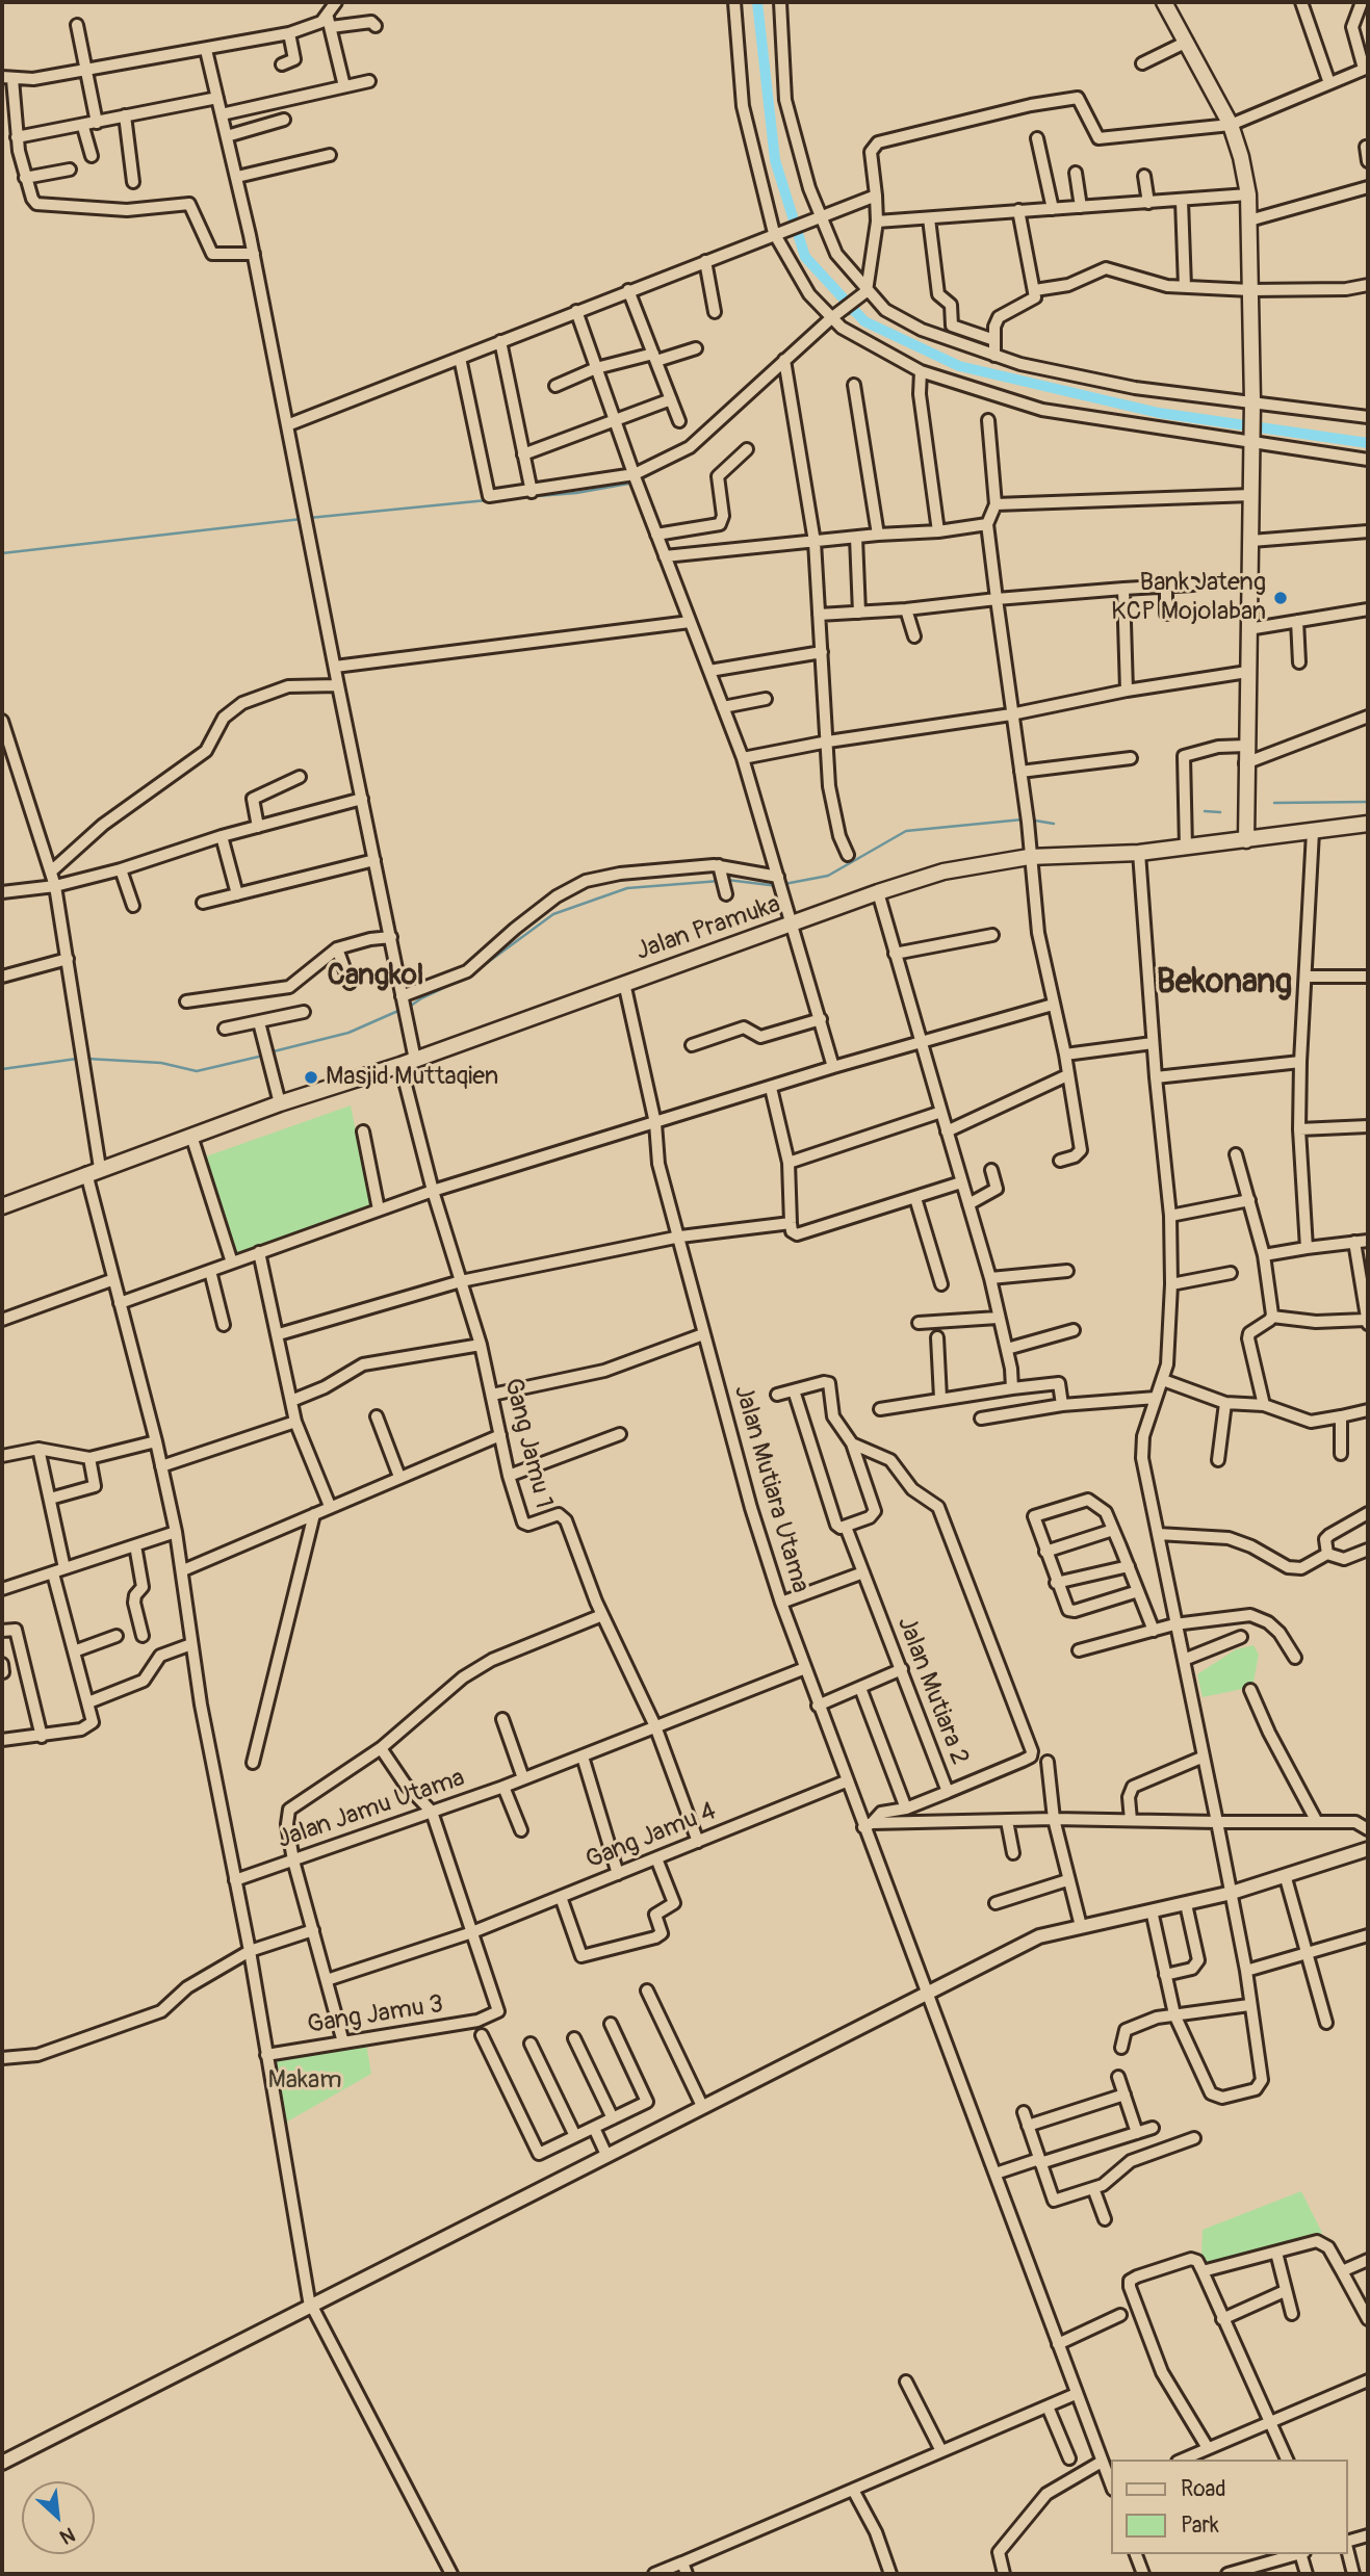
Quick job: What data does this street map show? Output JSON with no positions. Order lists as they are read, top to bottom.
{
  "streets": {
    "main road": ["Jalan Pramuka"],
    "street": [
      "Gang Jamu 1",
      "Jalan Mutiara Utama",
      "Jalan Mutiara 2",
      "Jalan Jamu Utama",
      "Gang Jamu 4",
      "Gang Jamu 3"
    ]
  },
  "crossings": [
    ["Jalan Pramuka", "Gang Jamu 1"],
    ["Jalan Pramuka", "Jalan Mutiara Utama"],
    ["Gang Jamu 1", "Jalan Jamu Utama"],
    ["Gang Jamu 1", "Gang Jamu 4"],
    ["Jalan Mutiara Utama", "Jalan Mutiara 2"],
    ["Jalan Mutiara Utama", "Jalan Jamu Utama"],
    ["Jalan Mutiara Utama", "Gang Jamu 4"],
    ["Gang Jamu 4", "Gang Jamu 3"]
  ],
  "districts": ["Cangkol", "Bekonang"],
  "parks": ["Makam"],
  "places": ["Bank Jateng KCP Mojolaban", "Masjid Muttaqien"],
  "legend": ["Road", "Park"],
  "north": "bottom right"
}
